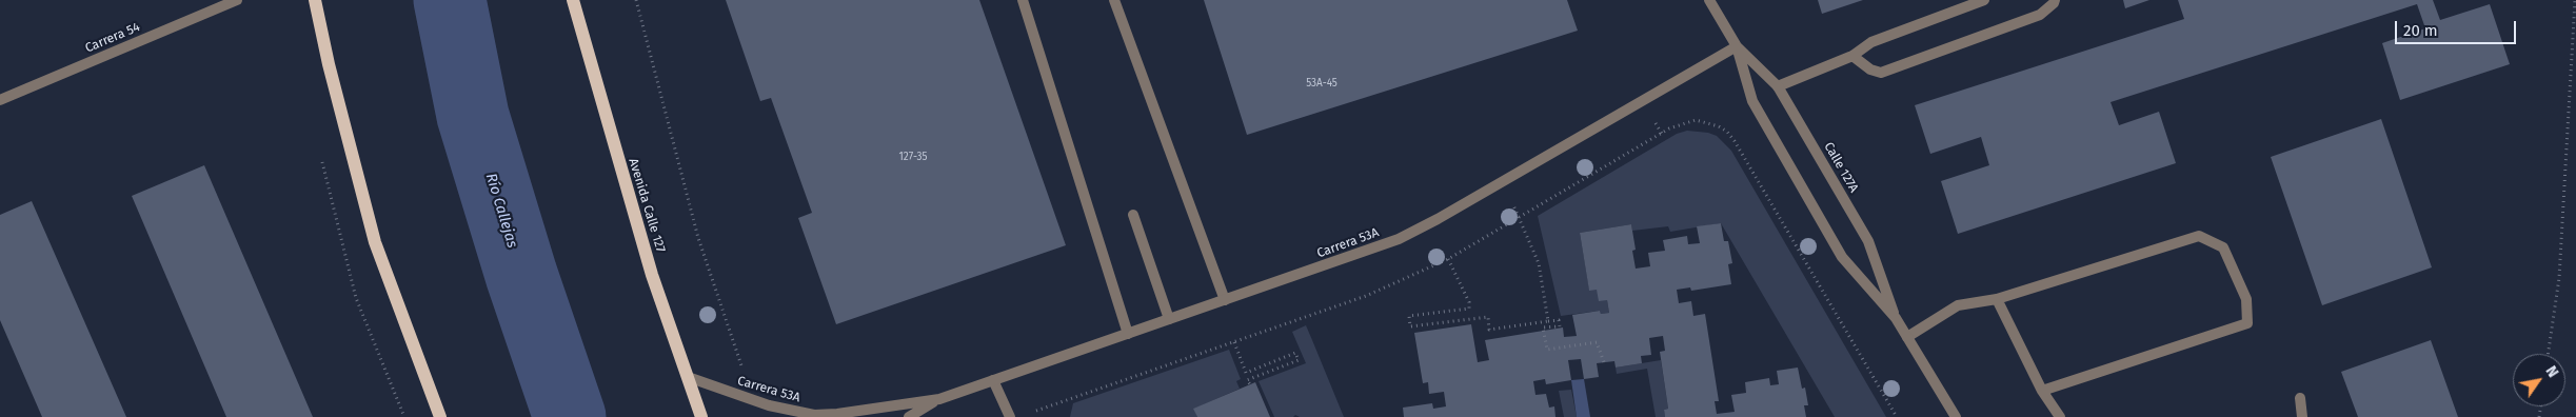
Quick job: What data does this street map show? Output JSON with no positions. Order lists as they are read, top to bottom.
{
  "streets": {
    "main road": ["Avenida Calle 127"],
    "street": ["Carrera 54", "Calle 127A", "Carrera 53A"]
  },
  "crossings": [
    ["Calle 127A", "Carrera 53A"],
    ["Avenida Calle 127", "Carrera 53A"]
  ],
  "water": ["Río Callejas"],
  "house_numbers": ["53A-45", "127-35"],
  "scale_bar": "20 m",
  "north": "top right"
}
